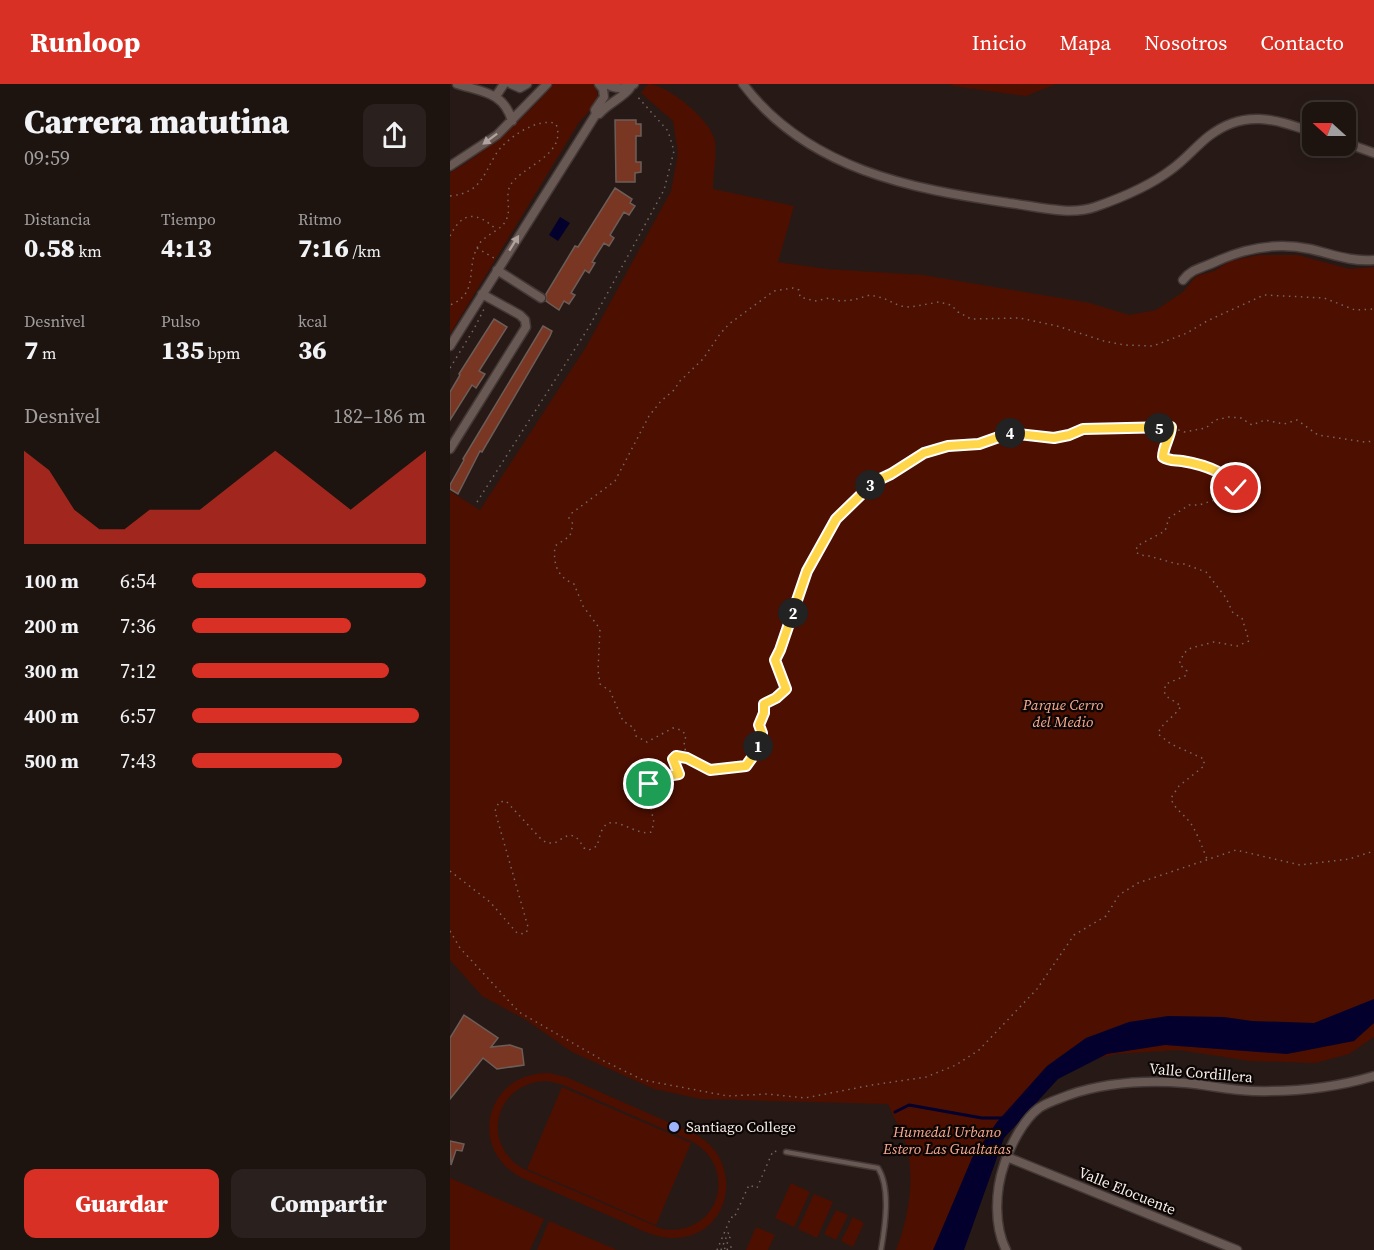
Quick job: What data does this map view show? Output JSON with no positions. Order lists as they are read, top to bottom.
{
  "streets": {
    "street": ["Valle Cordillera", "Valle Elocuente"]
  },
  "crossings": [
    ["Valle Cordillera", "Valle Elocuente"]
  ],
  "parks": ["Parque Cerro del Medio", "Humedal Urbano Estero Las Gualtatas"],
  "places": ["Santiago College"],
  "north": "left",
  "page": {
    "header": "Runloop",
    "nav": [
      "Inicio",
      "Mapa",
      "Nosotros",
      "Contacto"
    ],
    "heading": ["Carrera matutina", "09:59"],
    "stats": [
      ["Distancia", "0.58 km"],
      ["Tiempo", "4:13"],
      ["Ritmo", "7:16 /km"],
      ["Desnivel", "7 m"],
      ["Pulso", "135 bpm"],
      ["kcal", "36"]
    ],
    "chart": ["Desnivel", "182–186 m"],
    "pins": [
      "5",
      "4",
      "3",
      "2",
      "1"
    ],
    "list": [
      {
        "name": "100 m",
        "note": "6:54"
      },
      {
        "name": "200 m",
        "note": "7:36"
      },
      {
        "name": "300 m",
        "note": "7:12"
      },
      {
        "name": "400 m",
        "note": "6:57"
      },
      {
        "name": "500 m",
        "note": "7:43"
      }
    ],
    "buttons": ["Guardar", "Compartir"]
  }
}
